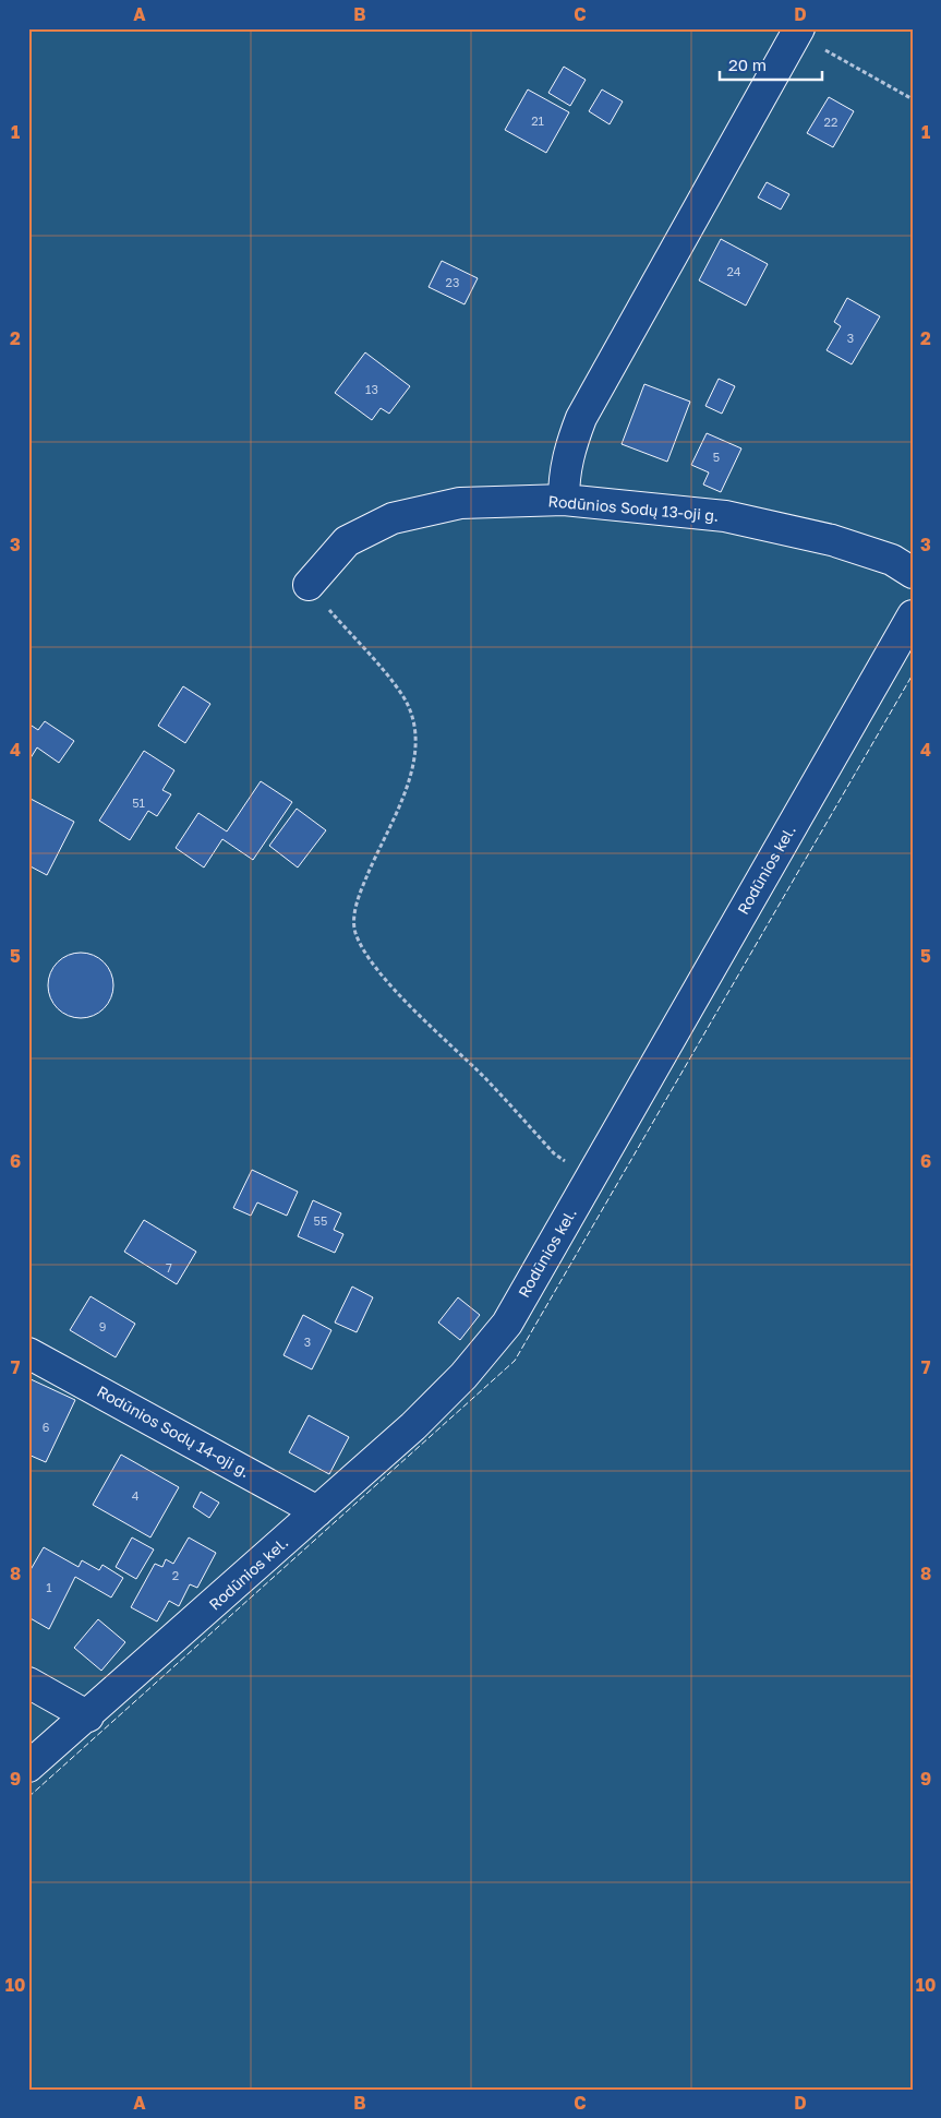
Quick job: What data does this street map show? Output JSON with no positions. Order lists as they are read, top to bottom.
{
  "streets": {
    "street": ["Rodūnios Sodų 13-oji g.", "Rodūnios kel.", "Rodūnios Sodų 14-oji g."]
  },
  "crossings": [
    ["Rodūnios kel.", "Rodūnios Sodų 14-oji g."]
  ],
  "house_numbers": [
    "21",
    "22",
    "24",
    "23",
    "3",
    "13",
    "5",
    "51",
    "55",
    "7",
    "9",
    "3",
    "6",
    "4",
    "2",
    "1"
  ],
  "scale_bar": "20 m",
  "grid": {
    "columns": [
      "A",
      "B",
      "C",
      "D"
    ],
    "rows": [
      "1",
      "2",
      "3",
      "4",
      "5",
      "6",
      "7",
      "8",
      "9",
      "10"
    ]
  }
}
